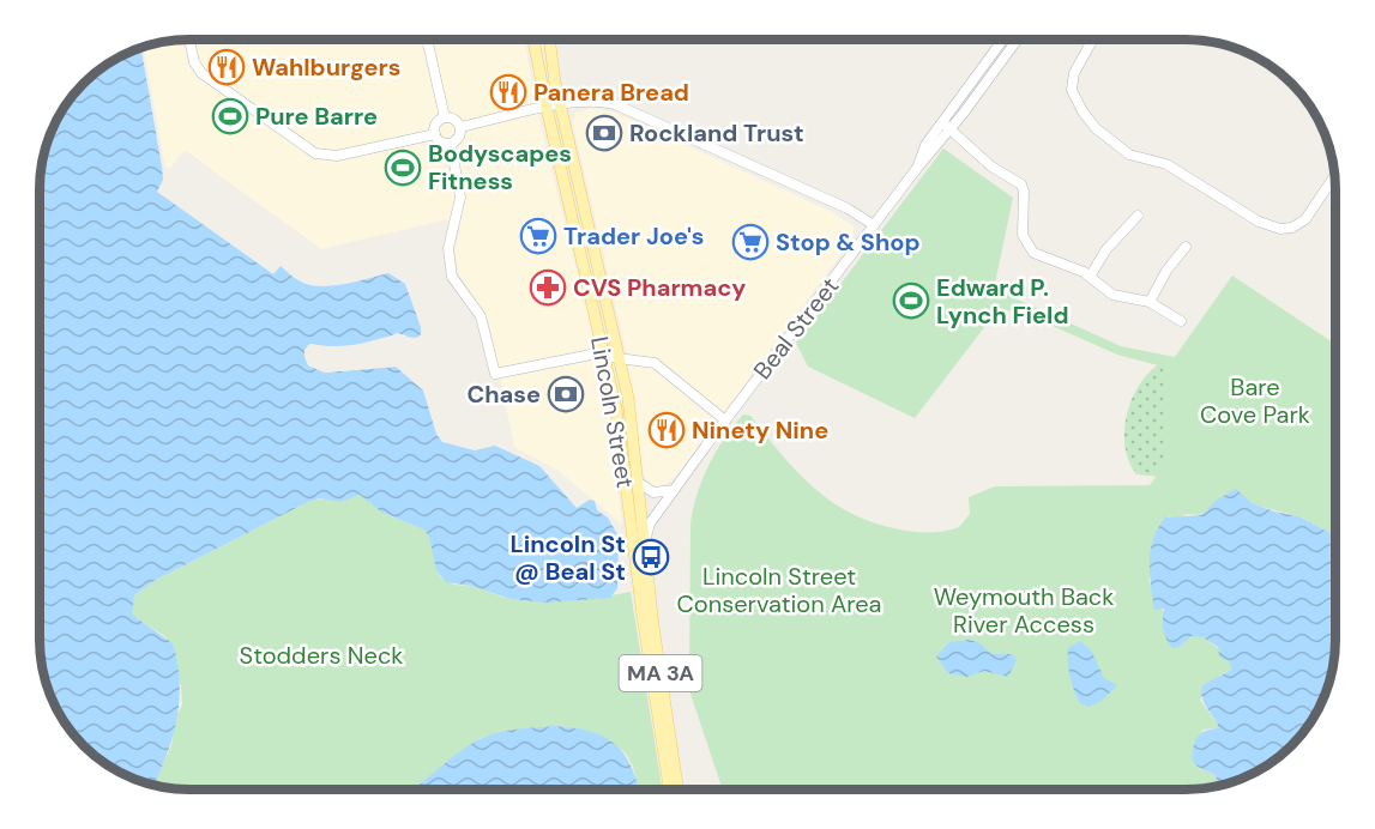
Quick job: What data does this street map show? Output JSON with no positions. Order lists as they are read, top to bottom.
{
  "streets": {
    "main road": ["Lincoln Street", "MA 3A"],
    "street": ["Beal Street"]
  },
  "crossings": [
    ["Beal Street", "Lincoln Street"]
  ],
  "parks": [
    "Bare Cove Park",
    "Lincoln Street Conservation Area",
    "Weymouth Back River Access",
    "Stodders Neck"
  ],
  "places": {
    "restaurant": ["Wahlburgers", "Panera Bread", "Ninety Nine"],
    "sports": ["Pure Barre", "Bodyscapes Fitness", "Edward P. Lynch Field"],
    "bank": ["Rockland Trust", "Chase"],
    "supermarket": ["Trader Joe's", "Stop & Shop"],
    "pharmacy": ["CVS Pharmacy"],
    "bus stop": ["Lincoln St @ Beal St"]
  }
}
